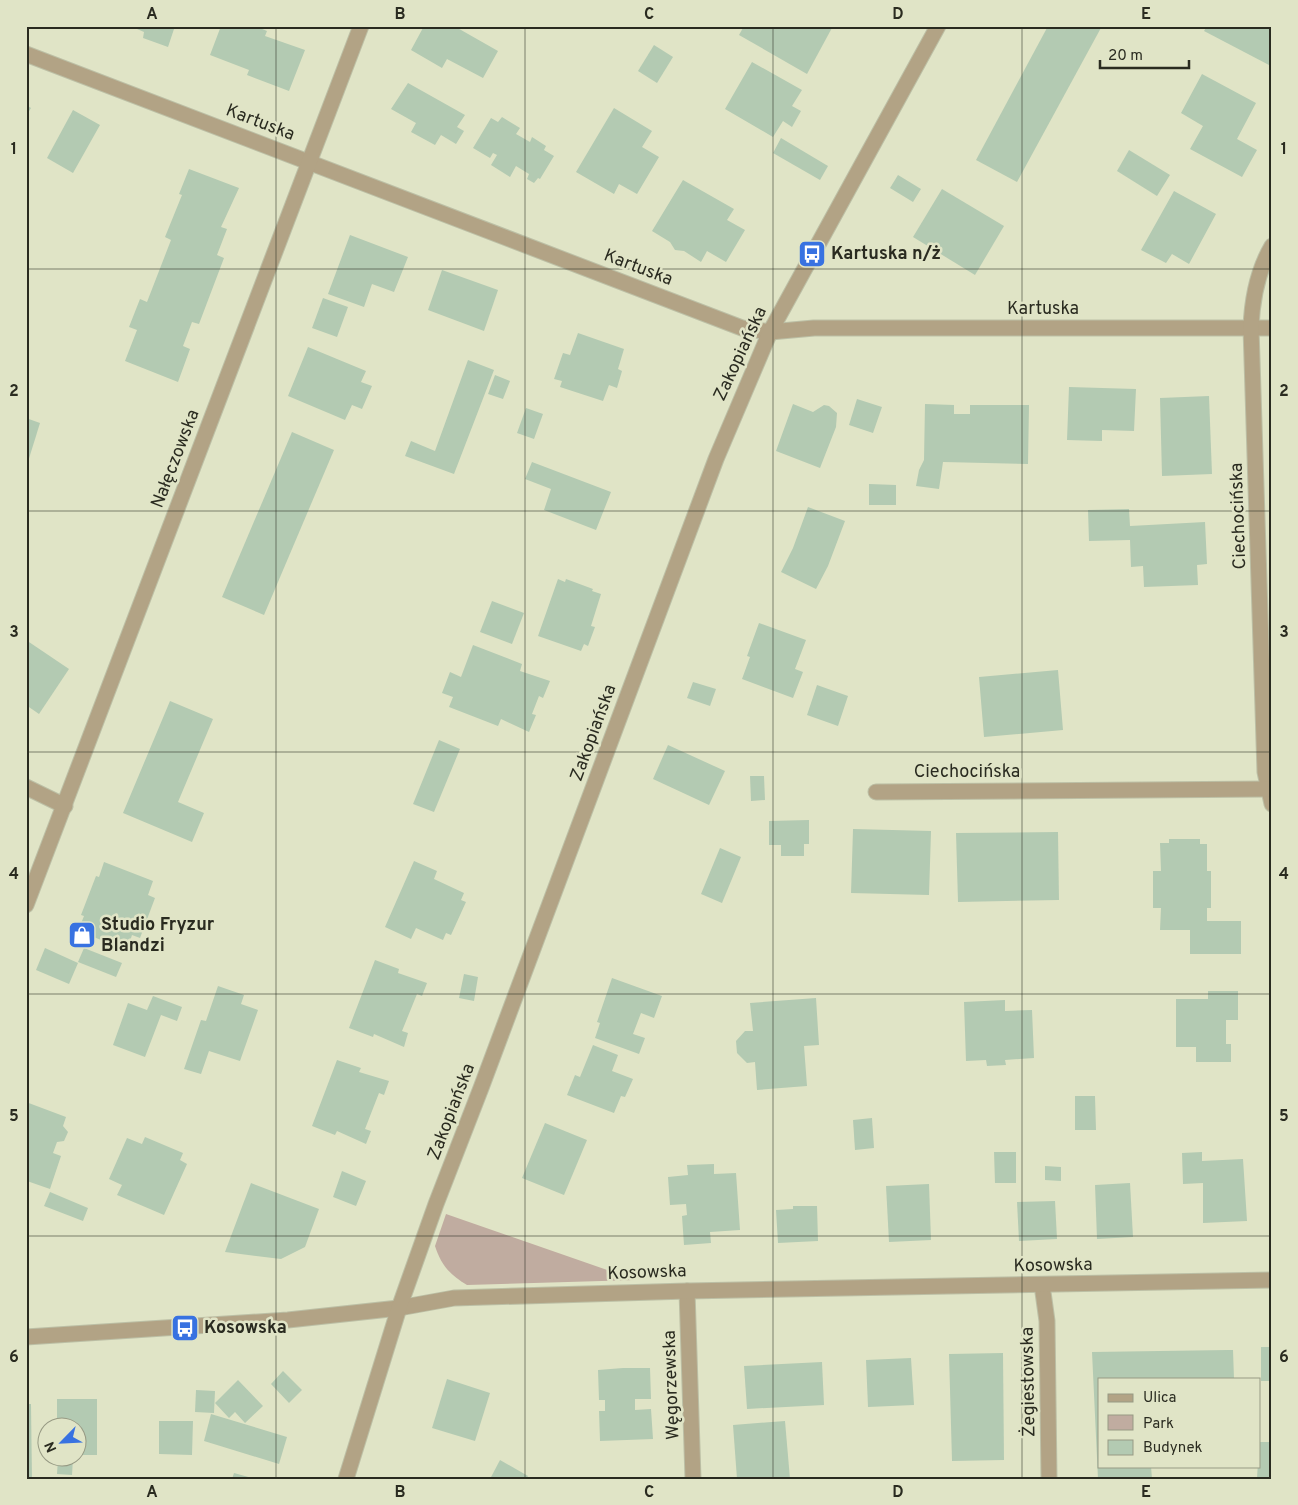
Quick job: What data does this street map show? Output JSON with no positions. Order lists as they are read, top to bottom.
{
  "streets": {
    "street": [
      "Kartuska",
      "Zakopiańska",
      "Nałęczowska",
      "Ciechocińska",
      "Kosowska",
      "Żegiestowska",
      "Węgorzewska"
    ]
  },
  "crossings": [
    ["Kartuska", "Zakopiańska"],
    ["Kartuska", "Nałęczowska"],
    ["Kartuska", "Ciechocińska"],
    ["Zakopiańska", "Kosowska"],
    ["Kosowska", "Żegiestowska"],
    ["Kosowska", "Węgorzewska"]
  ],
  "places": {
    "bus stop": ["Kartuska n/ż", "Kosowska"],
    "shop": ["Studio Fryzur Blandzi"]
  },
  "legend": ["Ulica", "Park", "Budynek"],
  "scale_bar": "20 m",
  "north": "bottom left",
  "grid": {
    "columns": [
      "A",
      "B",
      "C",
      "D",
      "E"
    ],
    "rows": [
      "1",
      "2",
      "3",
      "4",
      "5",
      "6"
    ]
  }
}
